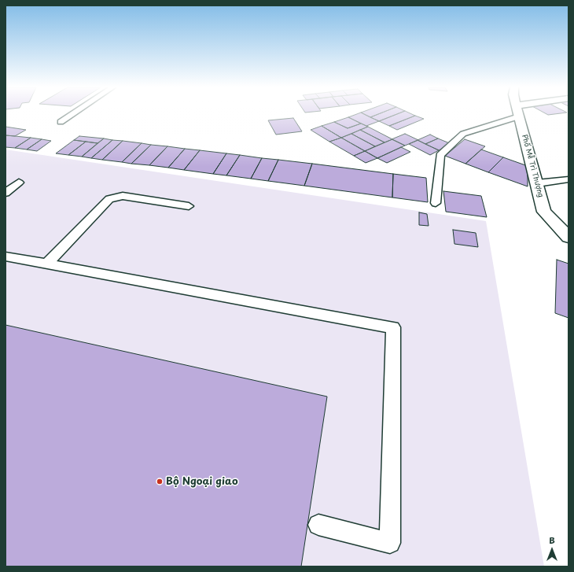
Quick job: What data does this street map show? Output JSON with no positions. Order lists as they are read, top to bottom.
{
  "streets": {
    "street": ["Phố Mễ Trì Thượng"]
  },
  "places": ["Bộ Ngoại giao"],
  "north": "top"
}
